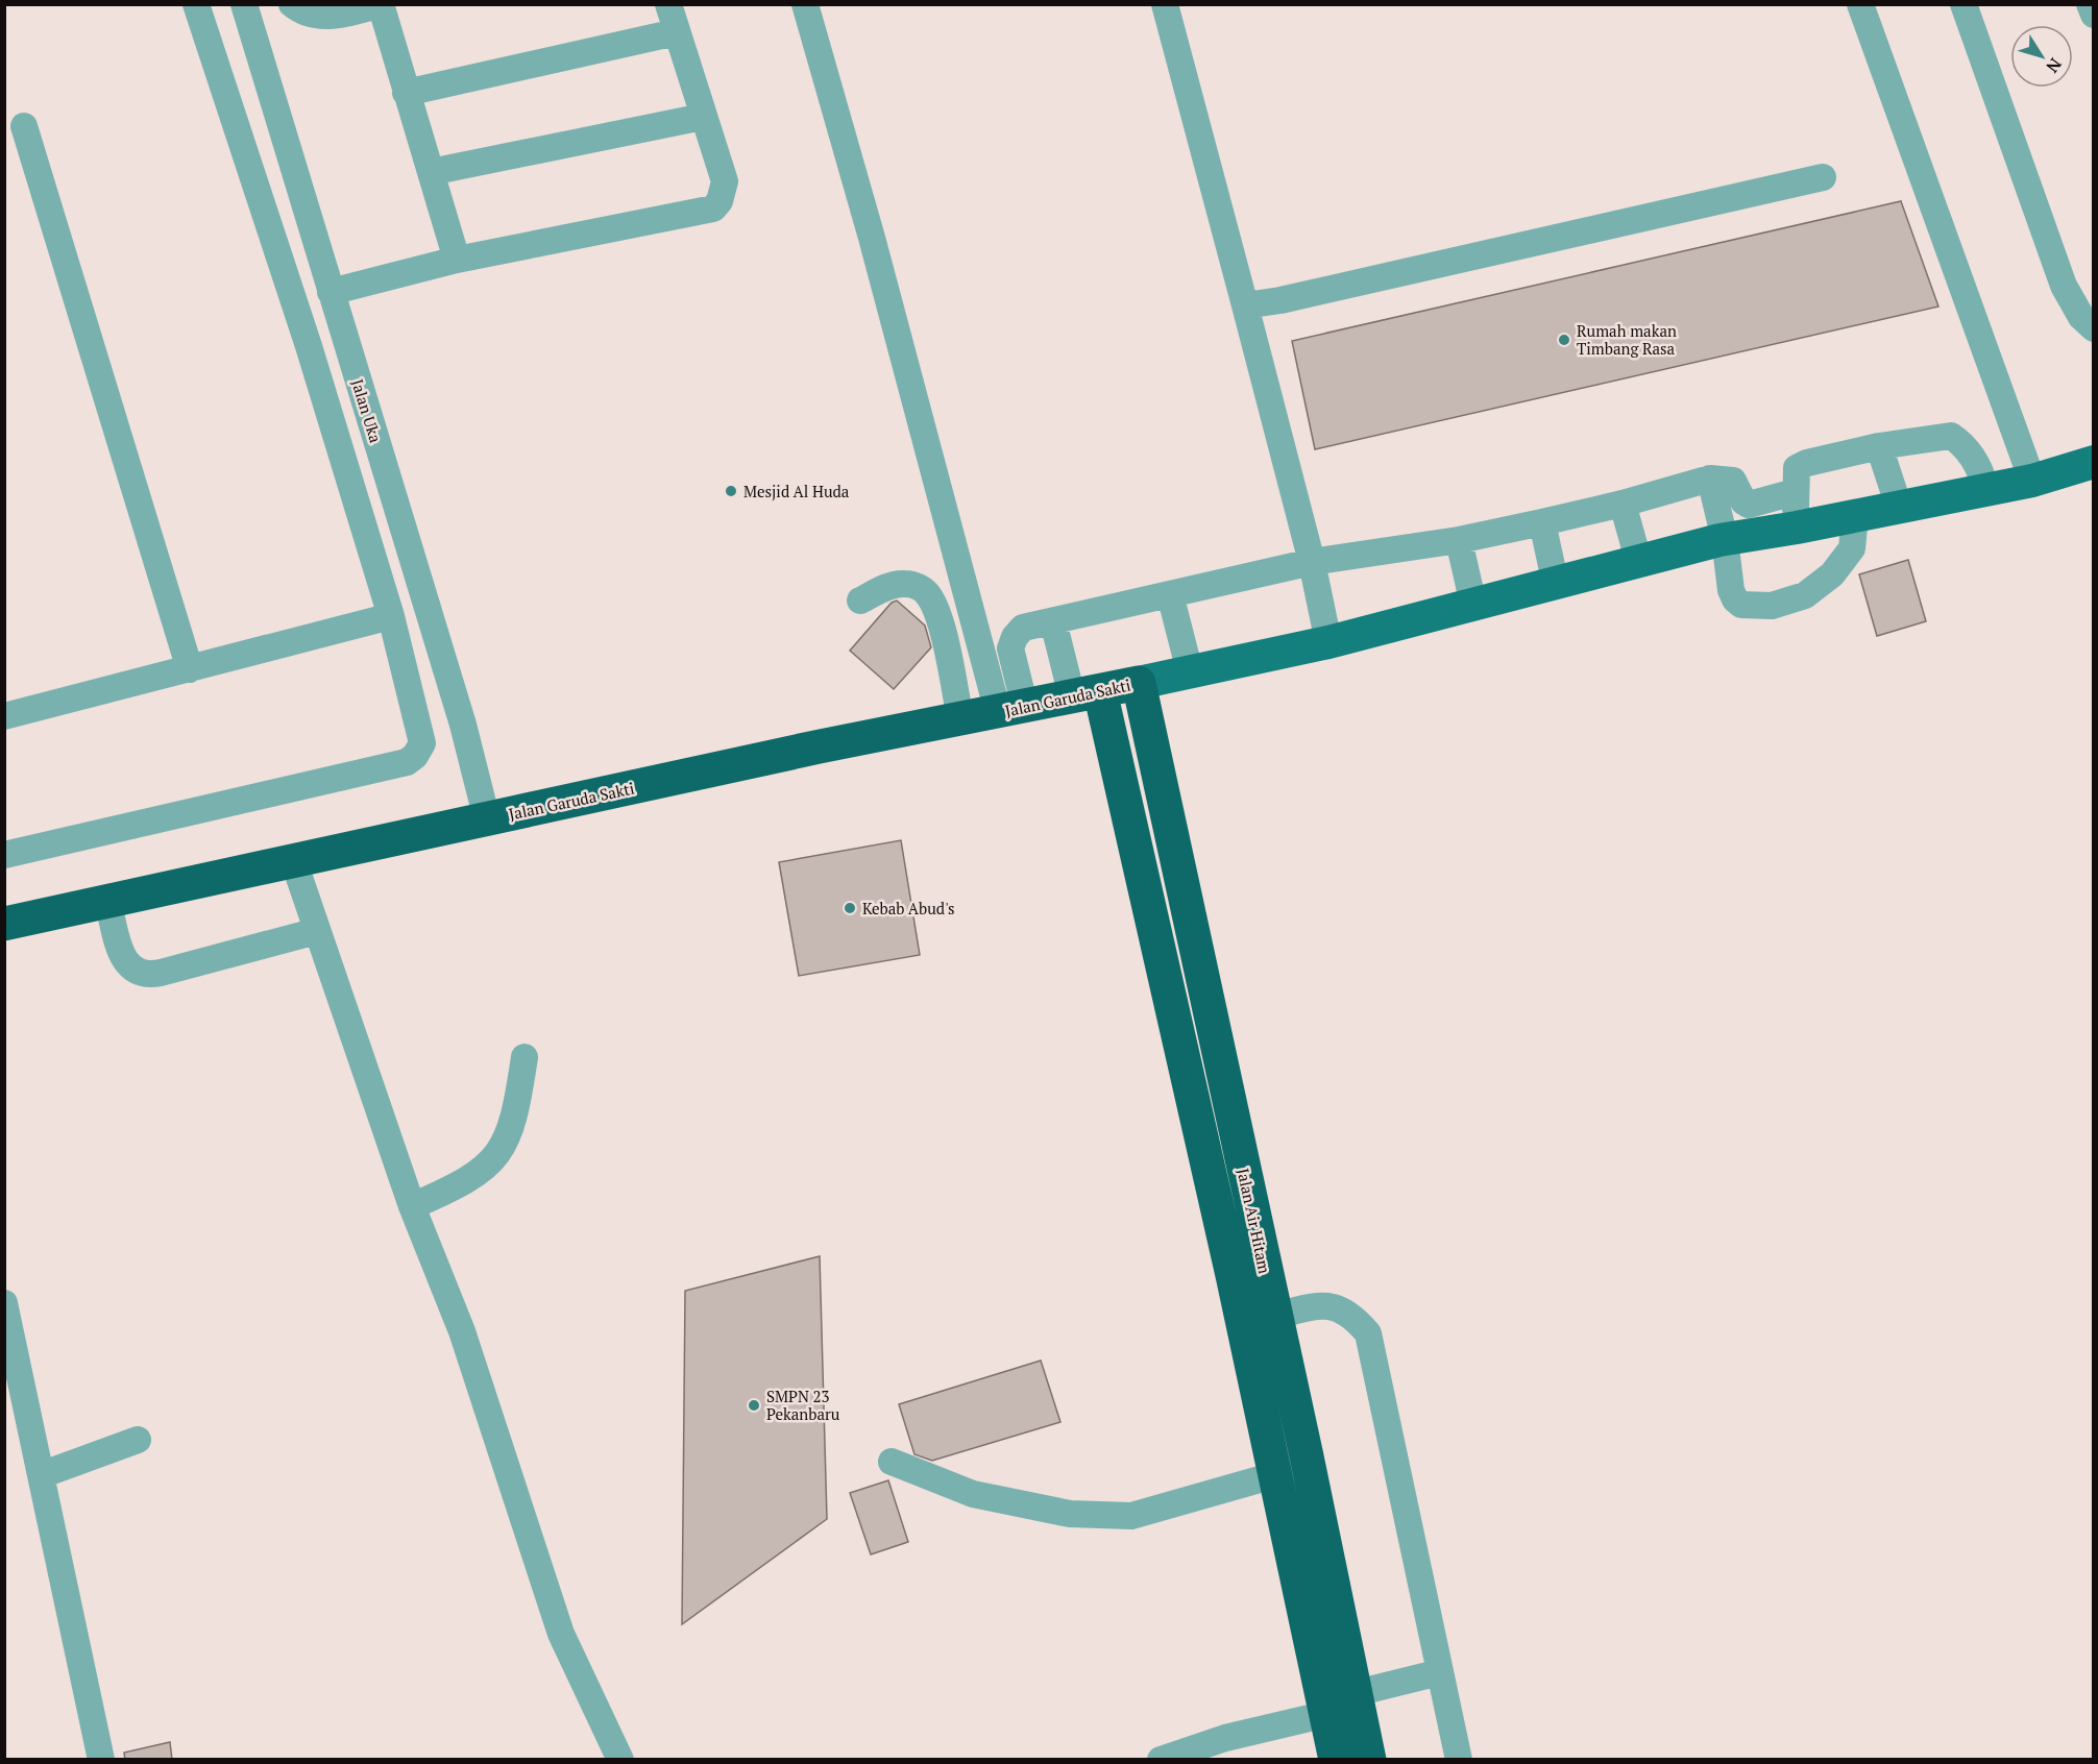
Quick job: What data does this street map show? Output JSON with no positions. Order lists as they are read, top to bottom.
{
  "streets": {
    "highway": ["Jalan Garuda Sakti", "Jalan Air Hitam"],
    "street": ["Jalan Uka"]
  },
  "crossings": [
    ["Jalan Uka", "Jalan Garuda Sakti"],
    ["Jalan Garuda Sakti", "Jalan Air Hitam"]
  ],
  "places": [
    "Rumah makan Timbang Rasa",
    "Mesjid Al Huda",
    "Kebab Abud's",
    "SMPN 23 Pekanbaru"
  ],
  "north": "bottom right"
}
